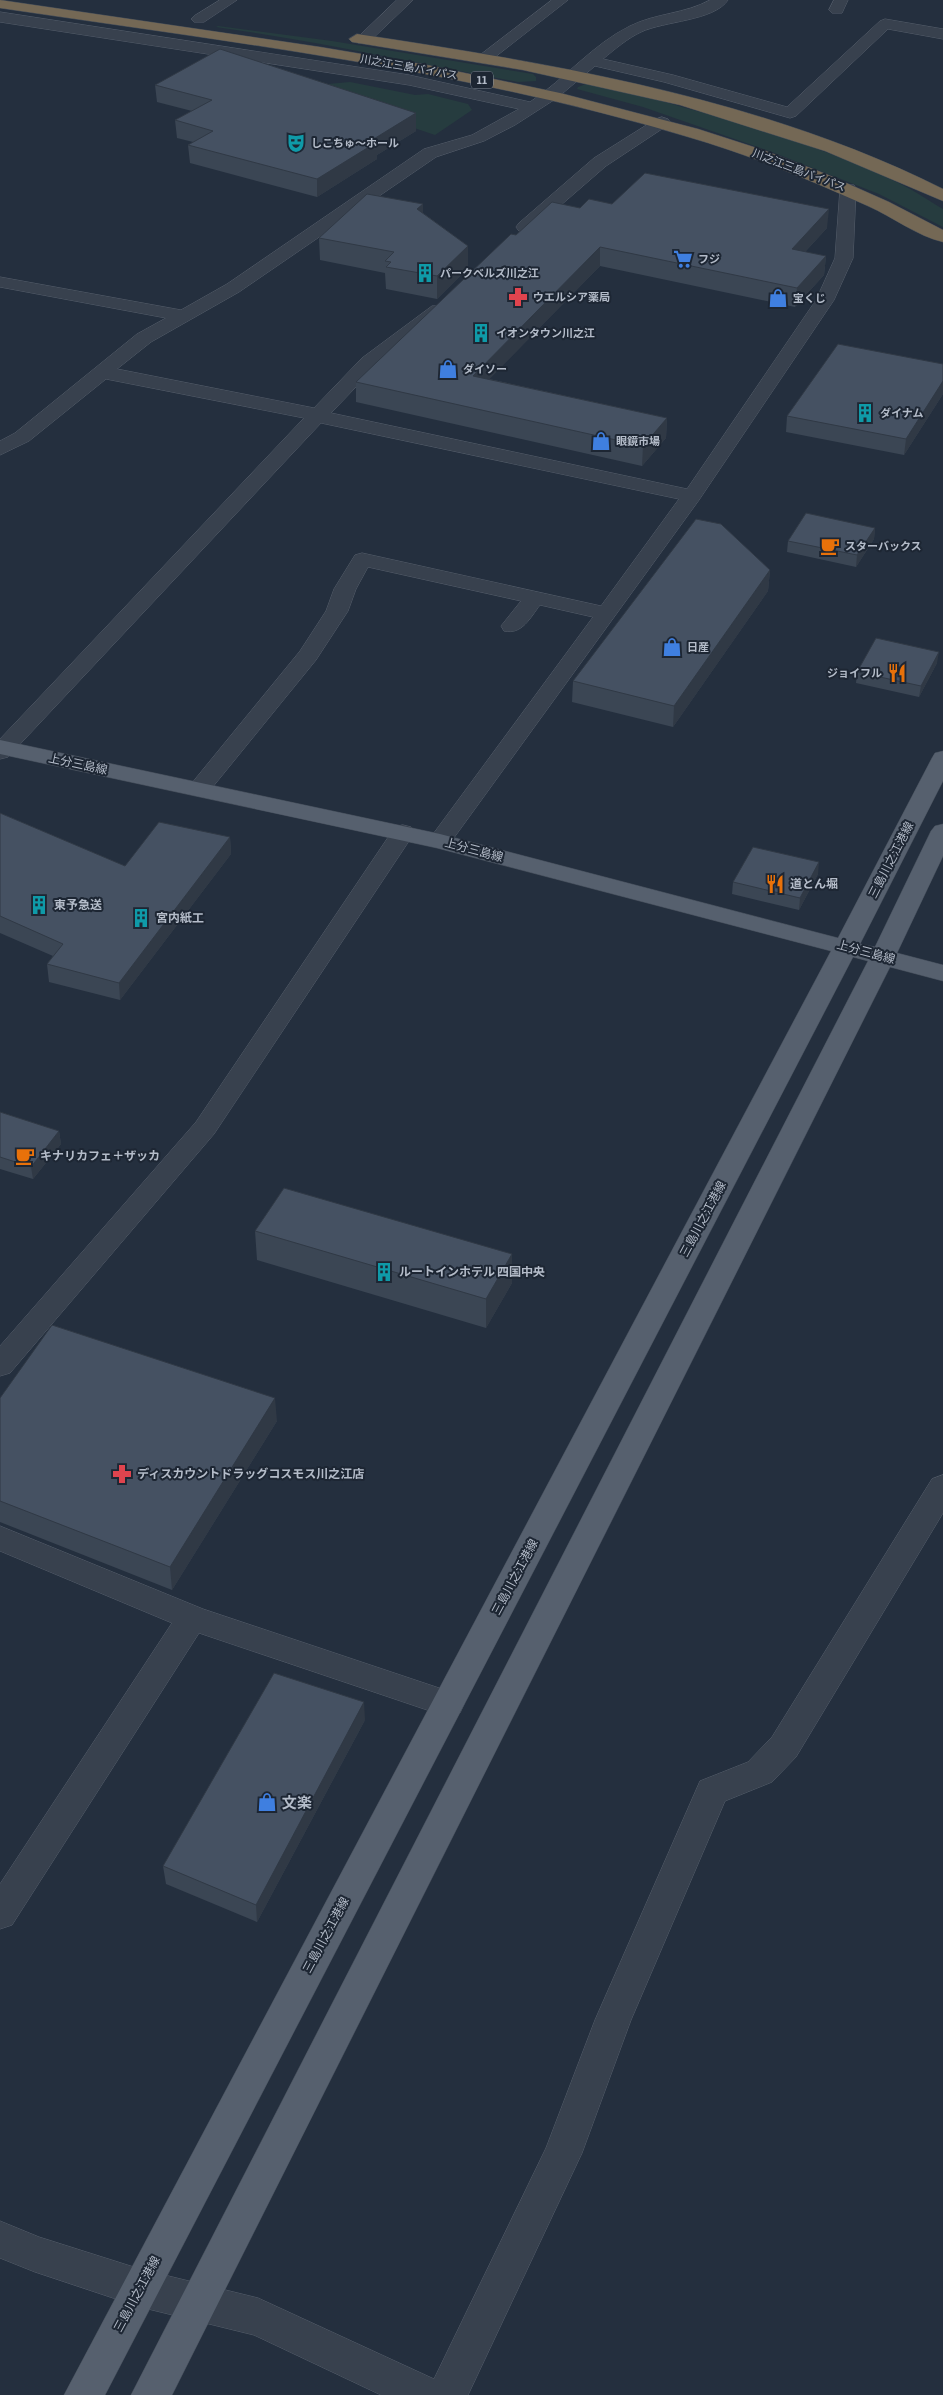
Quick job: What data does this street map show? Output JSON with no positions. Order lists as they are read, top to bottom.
{
  "streets": {
    "highway": ["川之江三島バイパス", "11"],
    "main road": ["上分三島線", "三島川之江港線"]
  },
  "crossings": [
    ["上分三島線", "三島川之江港線"]
  ],
  "places": {
    "theatre": ["しこちゅ～ホール"],
    "supermarket": ["フジ"],
    "building": [
      "パークベルズ川之江",
      "イオンタウン川之江",
      "ダイナム",
      "東予急送",
      "宮内紙工",
      "ルートインホテル 四国中央"
    ],
    "pharmacy": ["ウエルシア薬局", "ディスカウントドラッグコスモス川之江店"],
    "shop": [
      "宝くじ",
      "ダイソー",
      "眼鏡市場",
      "日産",
      "文楽"
    ],
    "cafe": ["スターバックス", "キナリカフェ＋ザッカ"],
    "restaurant": ["ジョイフル", "道とん堀"]
  }
}
